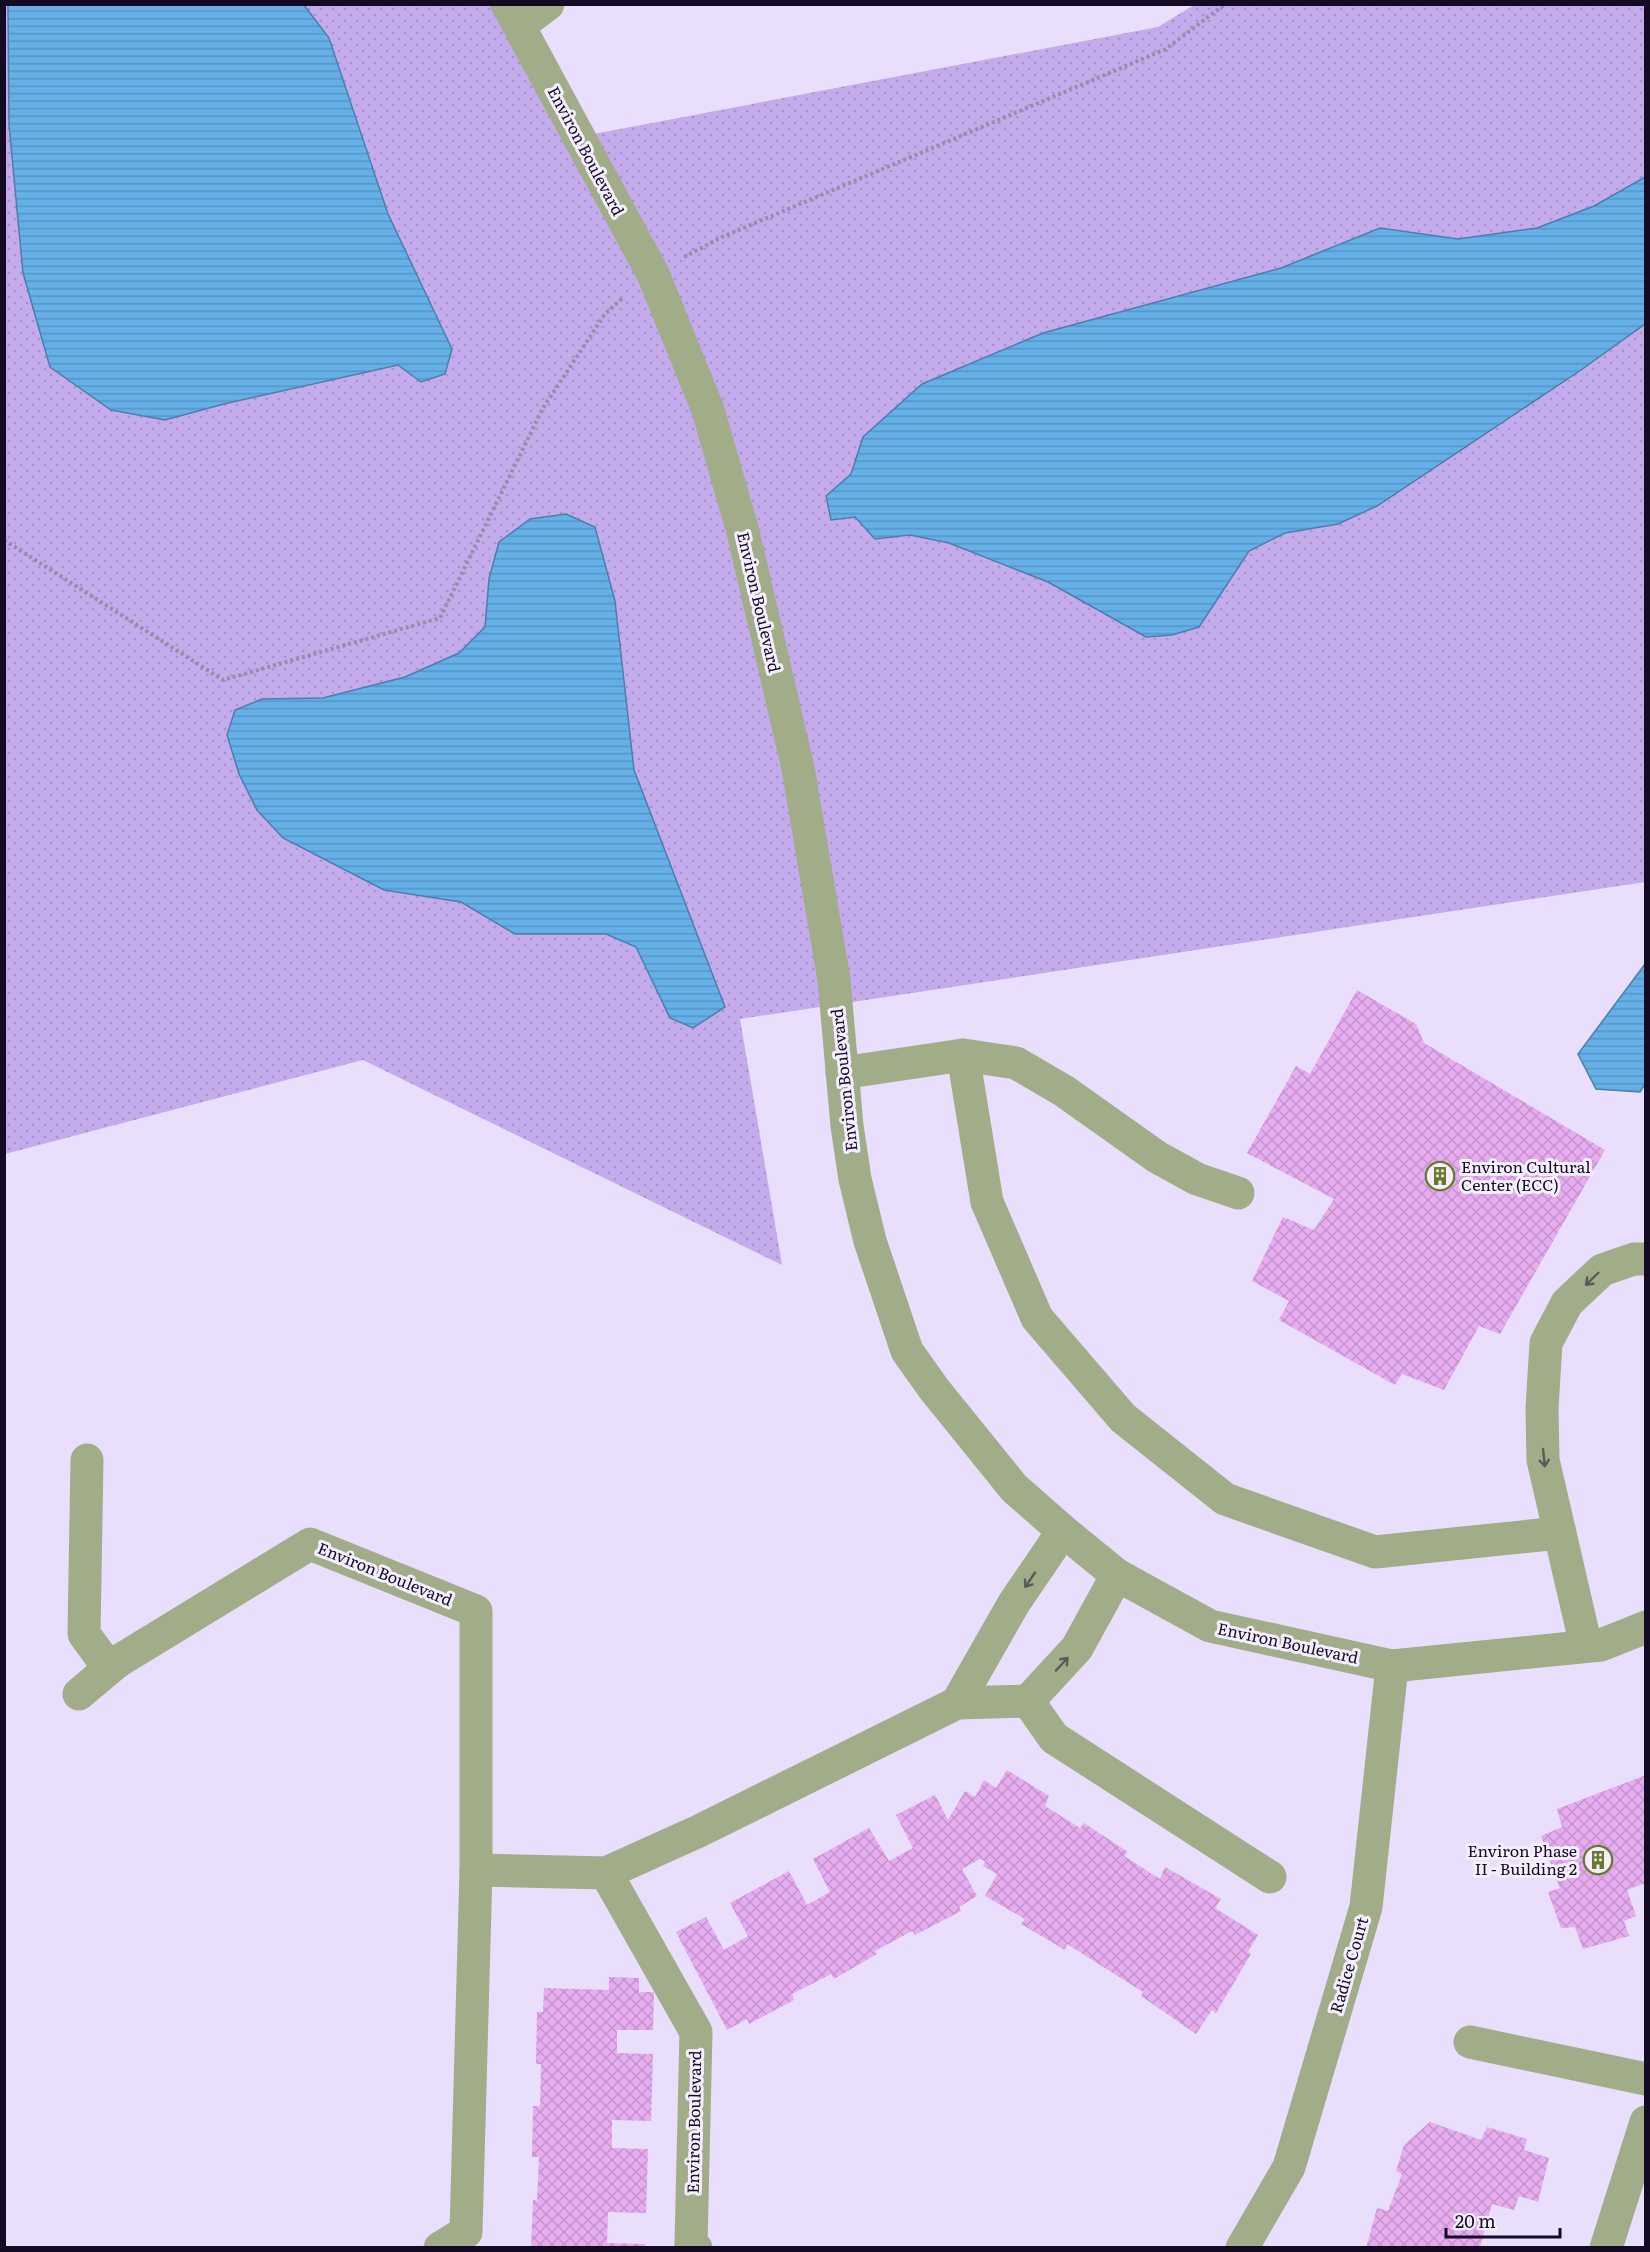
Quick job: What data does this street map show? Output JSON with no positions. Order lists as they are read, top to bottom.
{
  "streets": {
    "street": ["Environ Boulevard", "Radice Court"]
  },
  "crossings": [
    ["Environ Boulevard", "Radice Court"]
  ],
  "places": {
    "building": ["Environ Cultural Center (ECC)", "Environ Phase II - Building 2"]
  },
  "scale_bar": "20 m"
}
